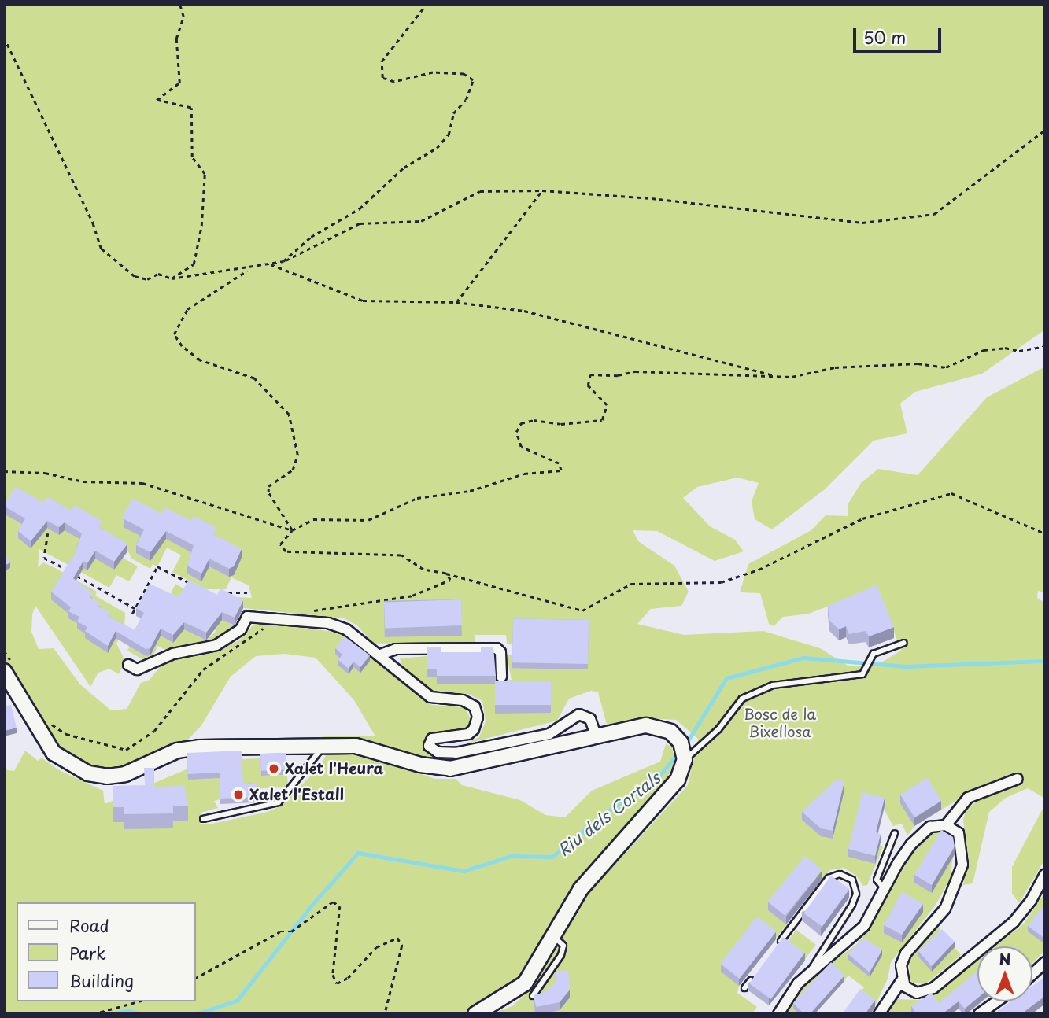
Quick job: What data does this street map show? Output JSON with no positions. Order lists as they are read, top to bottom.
{
  "water": ["Riu dels Cortals"],
  "parks": ["Bosc de la Bixellosa"],
  "places": ["Xalet l'Heura", "Xalet l'Estall"],
  "legend": ["Road", "Park", "Building"],
  "scale_bar": "50 m",
  "north": "top"
}
